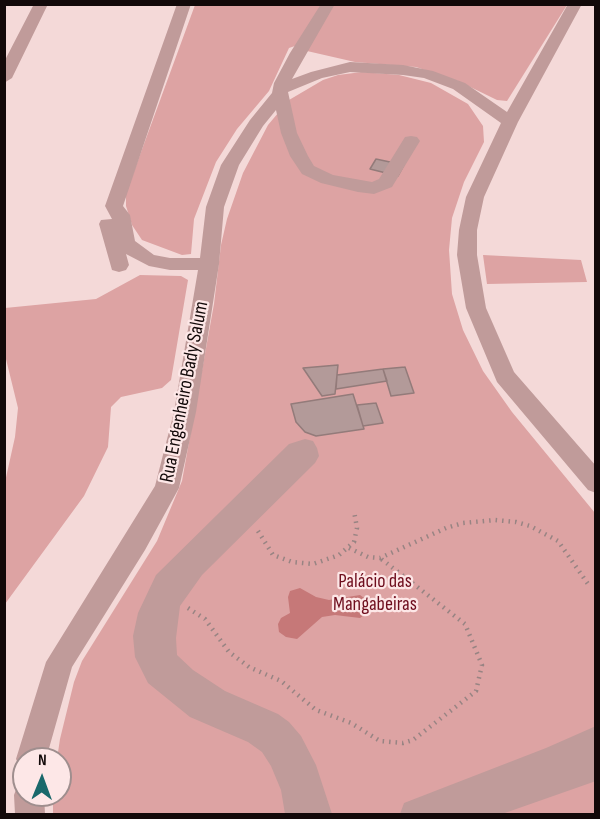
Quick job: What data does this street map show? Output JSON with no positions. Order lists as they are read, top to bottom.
{
  "streets": {
    "street": ["Rua Engenheiro Bady Salum"]
  },
  "parks": ["Palácio das Mangabeiras"],
  "north": "top"
}
